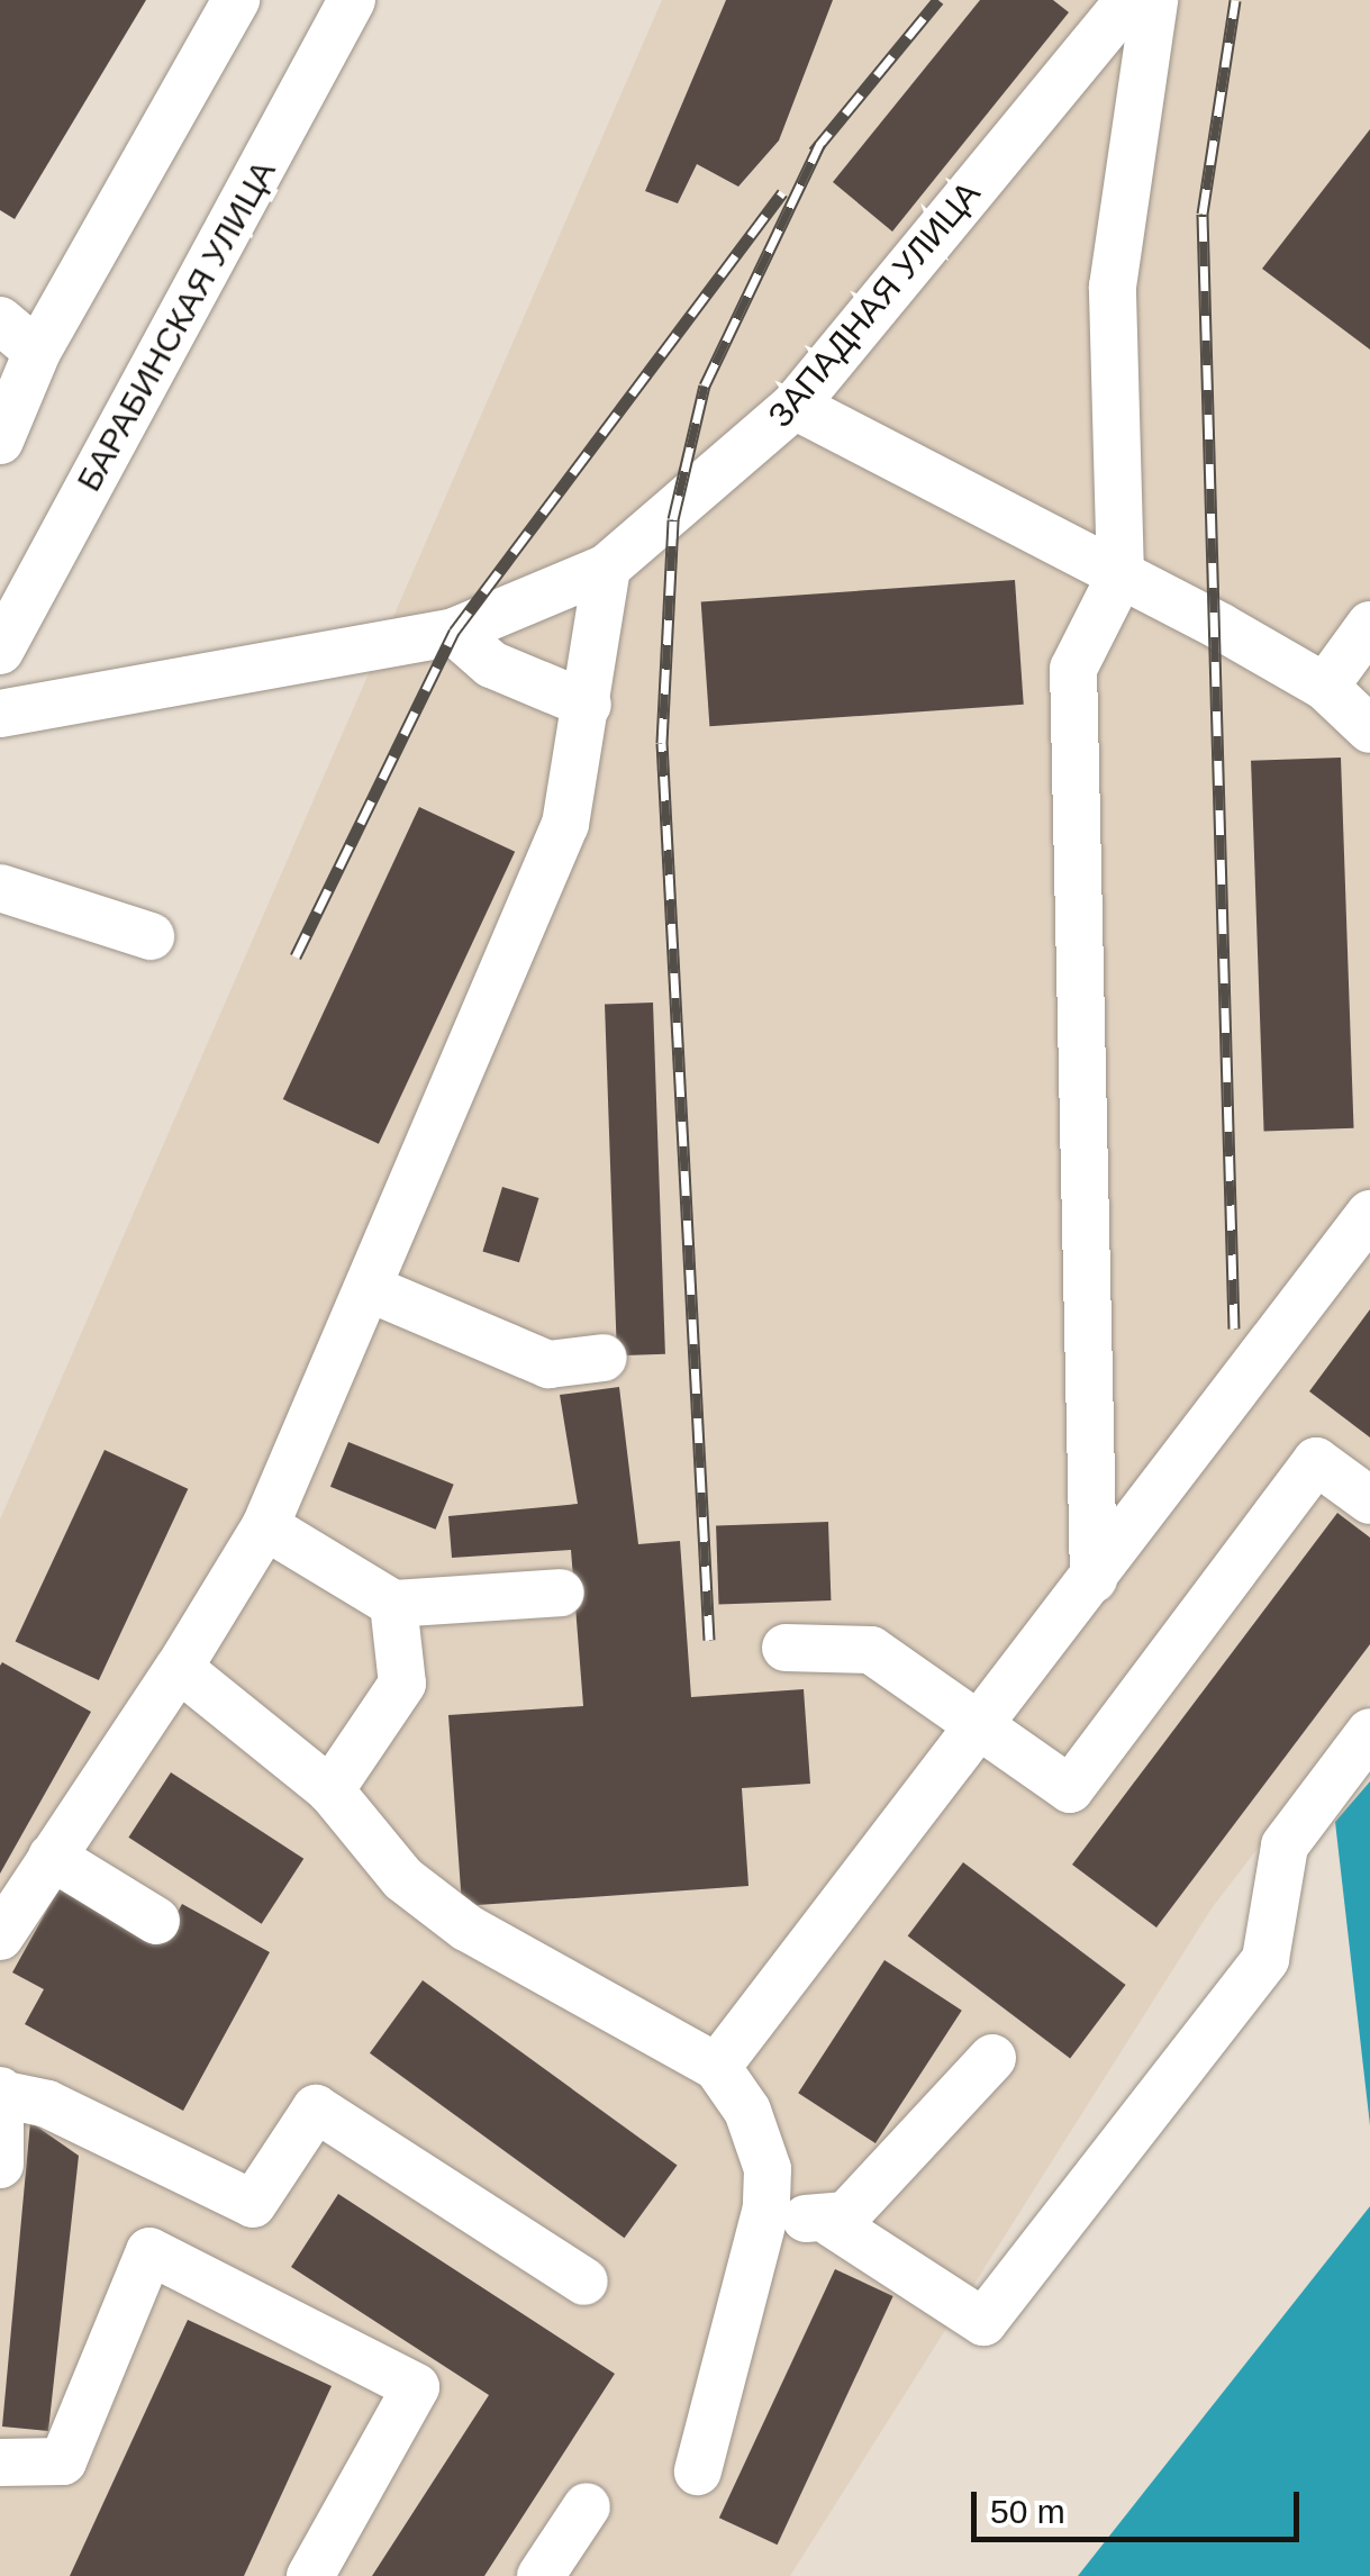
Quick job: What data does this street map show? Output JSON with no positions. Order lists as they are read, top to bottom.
{
  "streets": {
    "street": ["ЗАПАДНАЯ УЛИЦА", "БАРАБИНСКАЯ УЛИЦА"]
  },
  "scale_bar": "50 m"
}
